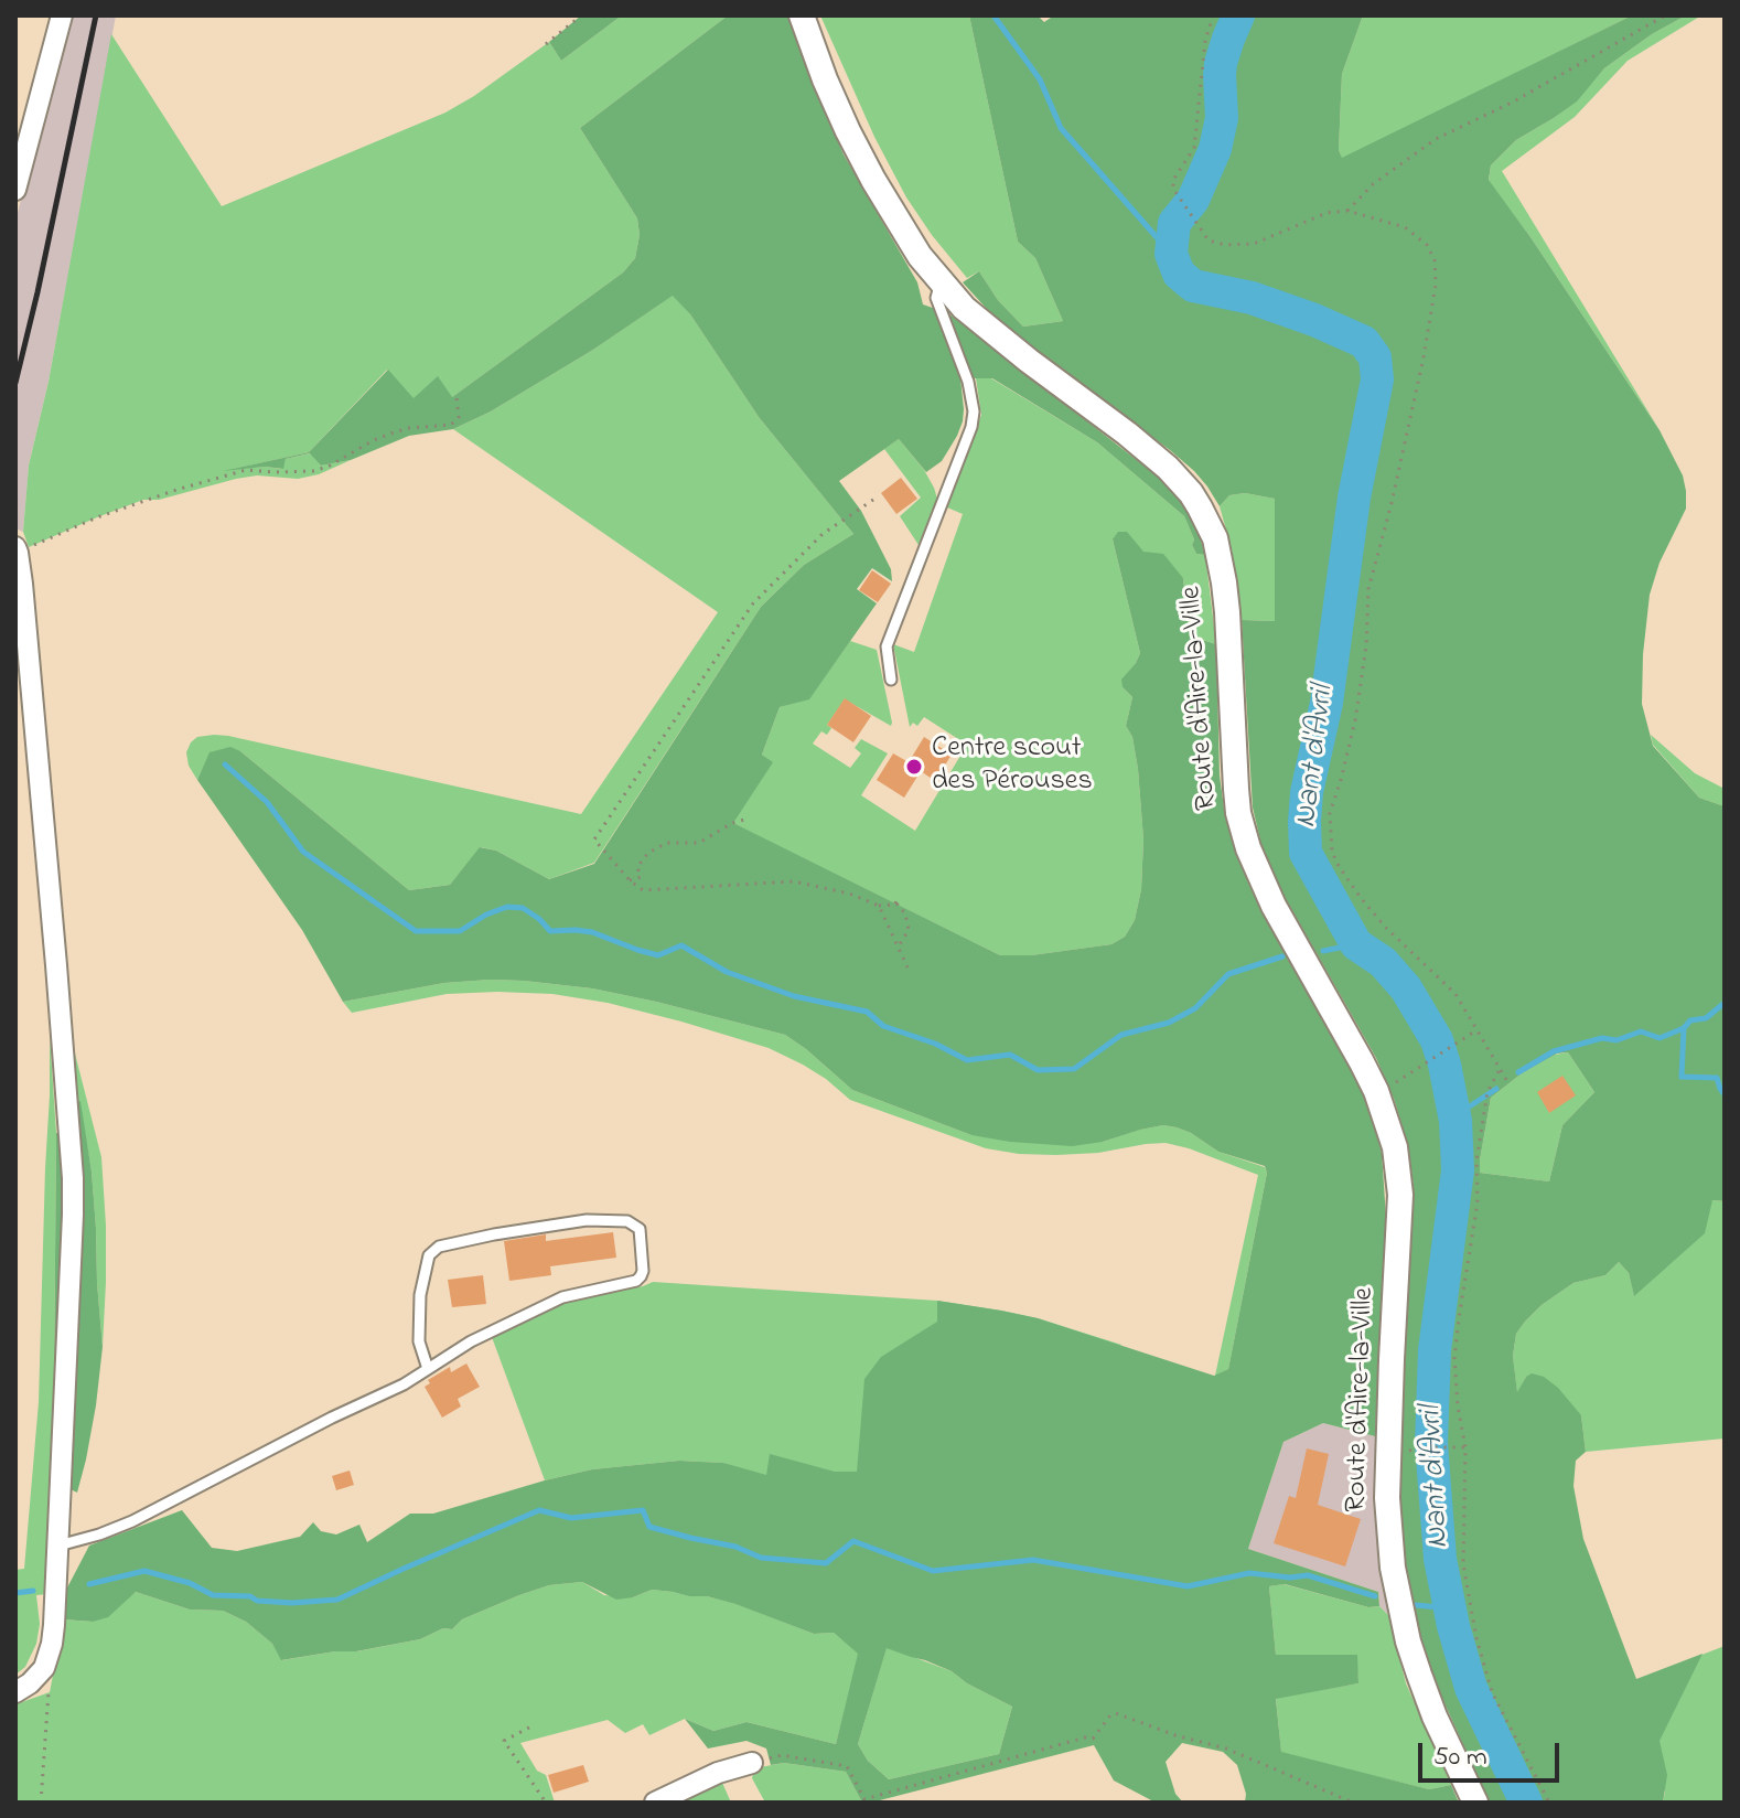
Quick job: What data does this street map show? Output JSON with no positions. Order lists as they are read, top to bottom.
{
  "streets": {
    "street": ["Route d'Aire-la-Ville"]
  },
  "water": ["Nant d'Avril"],
  "places": ["Centre scout des Pérouses"],
  "scale_bar": "50 m"
}
